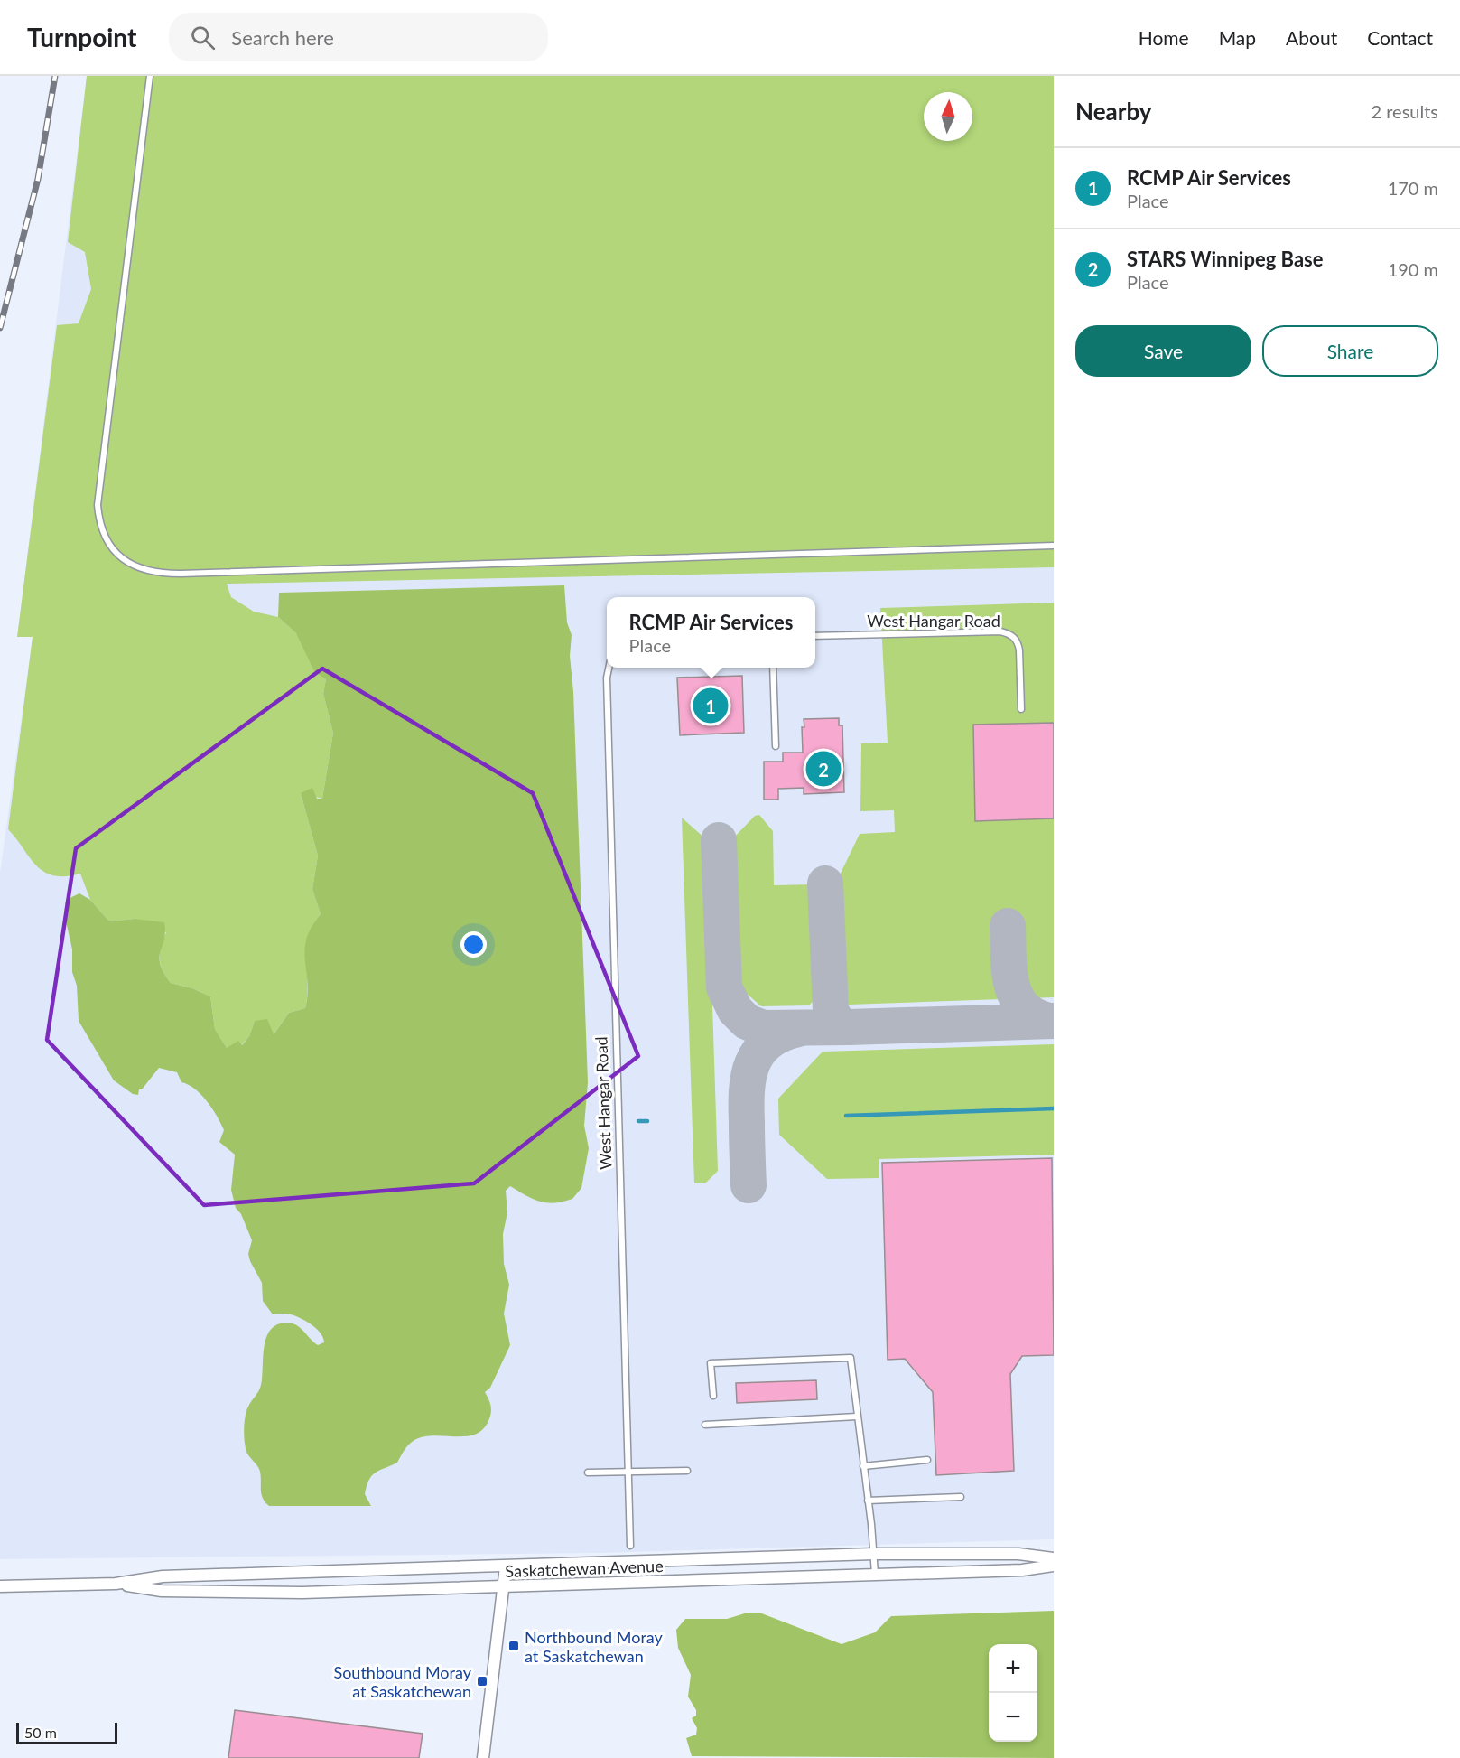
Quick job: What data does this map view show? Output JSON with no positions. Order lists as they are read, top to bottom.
{
  "streets": {
    "street": ["Saskatchewan Avenue"],
    "lane": ["West Hangar Road"]
  },
  "places": {
    "transit": ["Northbound Moray at Saskatchewan", "Southbound Moray at Saskatchewan"]
  },
  "scale_bar": "50 m",
  "north": "top",
  "page": {
    "header": "Turnpoint",
    "search": "Search here",
    "nav": [
      "Home",
      "Map",
      "About",
      "Contact"
    ],
    "heading": ["Nearby", "2 results"],
    "list": [
      {
        "mark": "1",
        "name": "RCMP Air Services",
        "note": "Place",
        "value": "170 m"
      },
      {
        "mark": "2",
        "name": "STARS Winnipeg Base",
        "note": "Place",
        "value": "190 m"
      }
    ],
    "buttons": ["Save", "Share"],
    "popup": ["RCMP Air Services", "Place"],
    "pins": ["1", "2"],
    "map_buttons": ["+", "−"],
    "scale": "50 m"
  }
}
